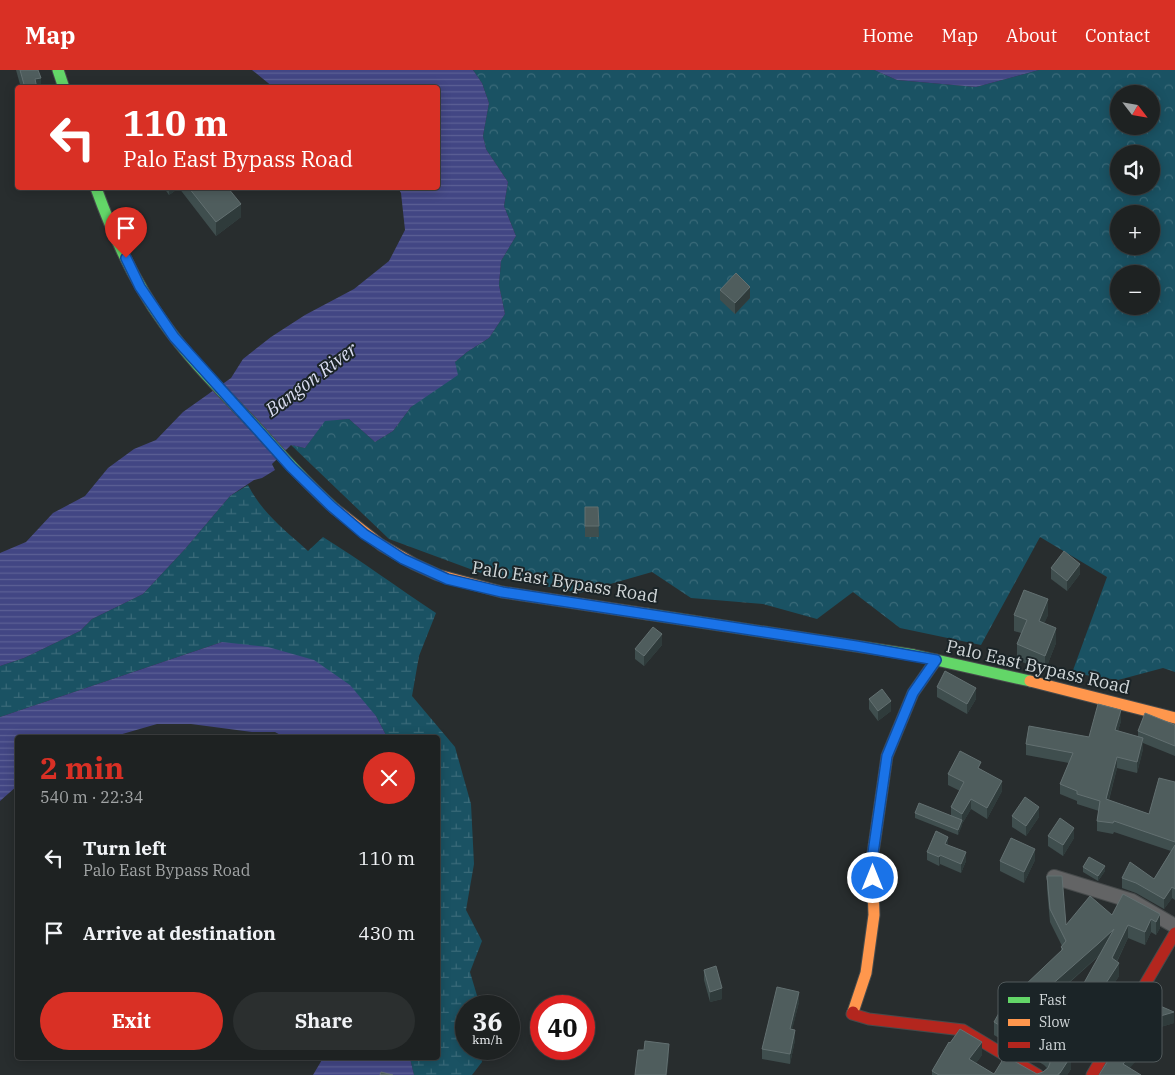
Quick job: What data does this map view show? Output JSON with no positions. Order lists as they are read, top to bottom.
{
  "streets": {
    "main road": ["Palo East Bypass Road"]
  },
  "water": ["Bangon River"],
  "legend": ["Fast", "Slow", "Jam"],
  "north": "bottom right",
  "page": {
    "header": "Map",
    "nav": [
      "Home",
      "Map",
      "About",
      "Contact"
    ],
    "map_buttons": ["+", "−"],
    "turn": ["110 m", "Palo East Bypass Road"],
    "heading": ["2 min", "540 m · 22:34"],
    "list": [
      {
        "name": "Turn left",
        "note": "Palo East Bypass Road",
        "value": "110 m"
      },
      {
        "name": "Arrive at destination",
        "value": "430 m"
      }
    ],
    "buttons": ["Exit", "Share"],
    "speed": "36 km/h",
    "limit": "40"
  }
}
